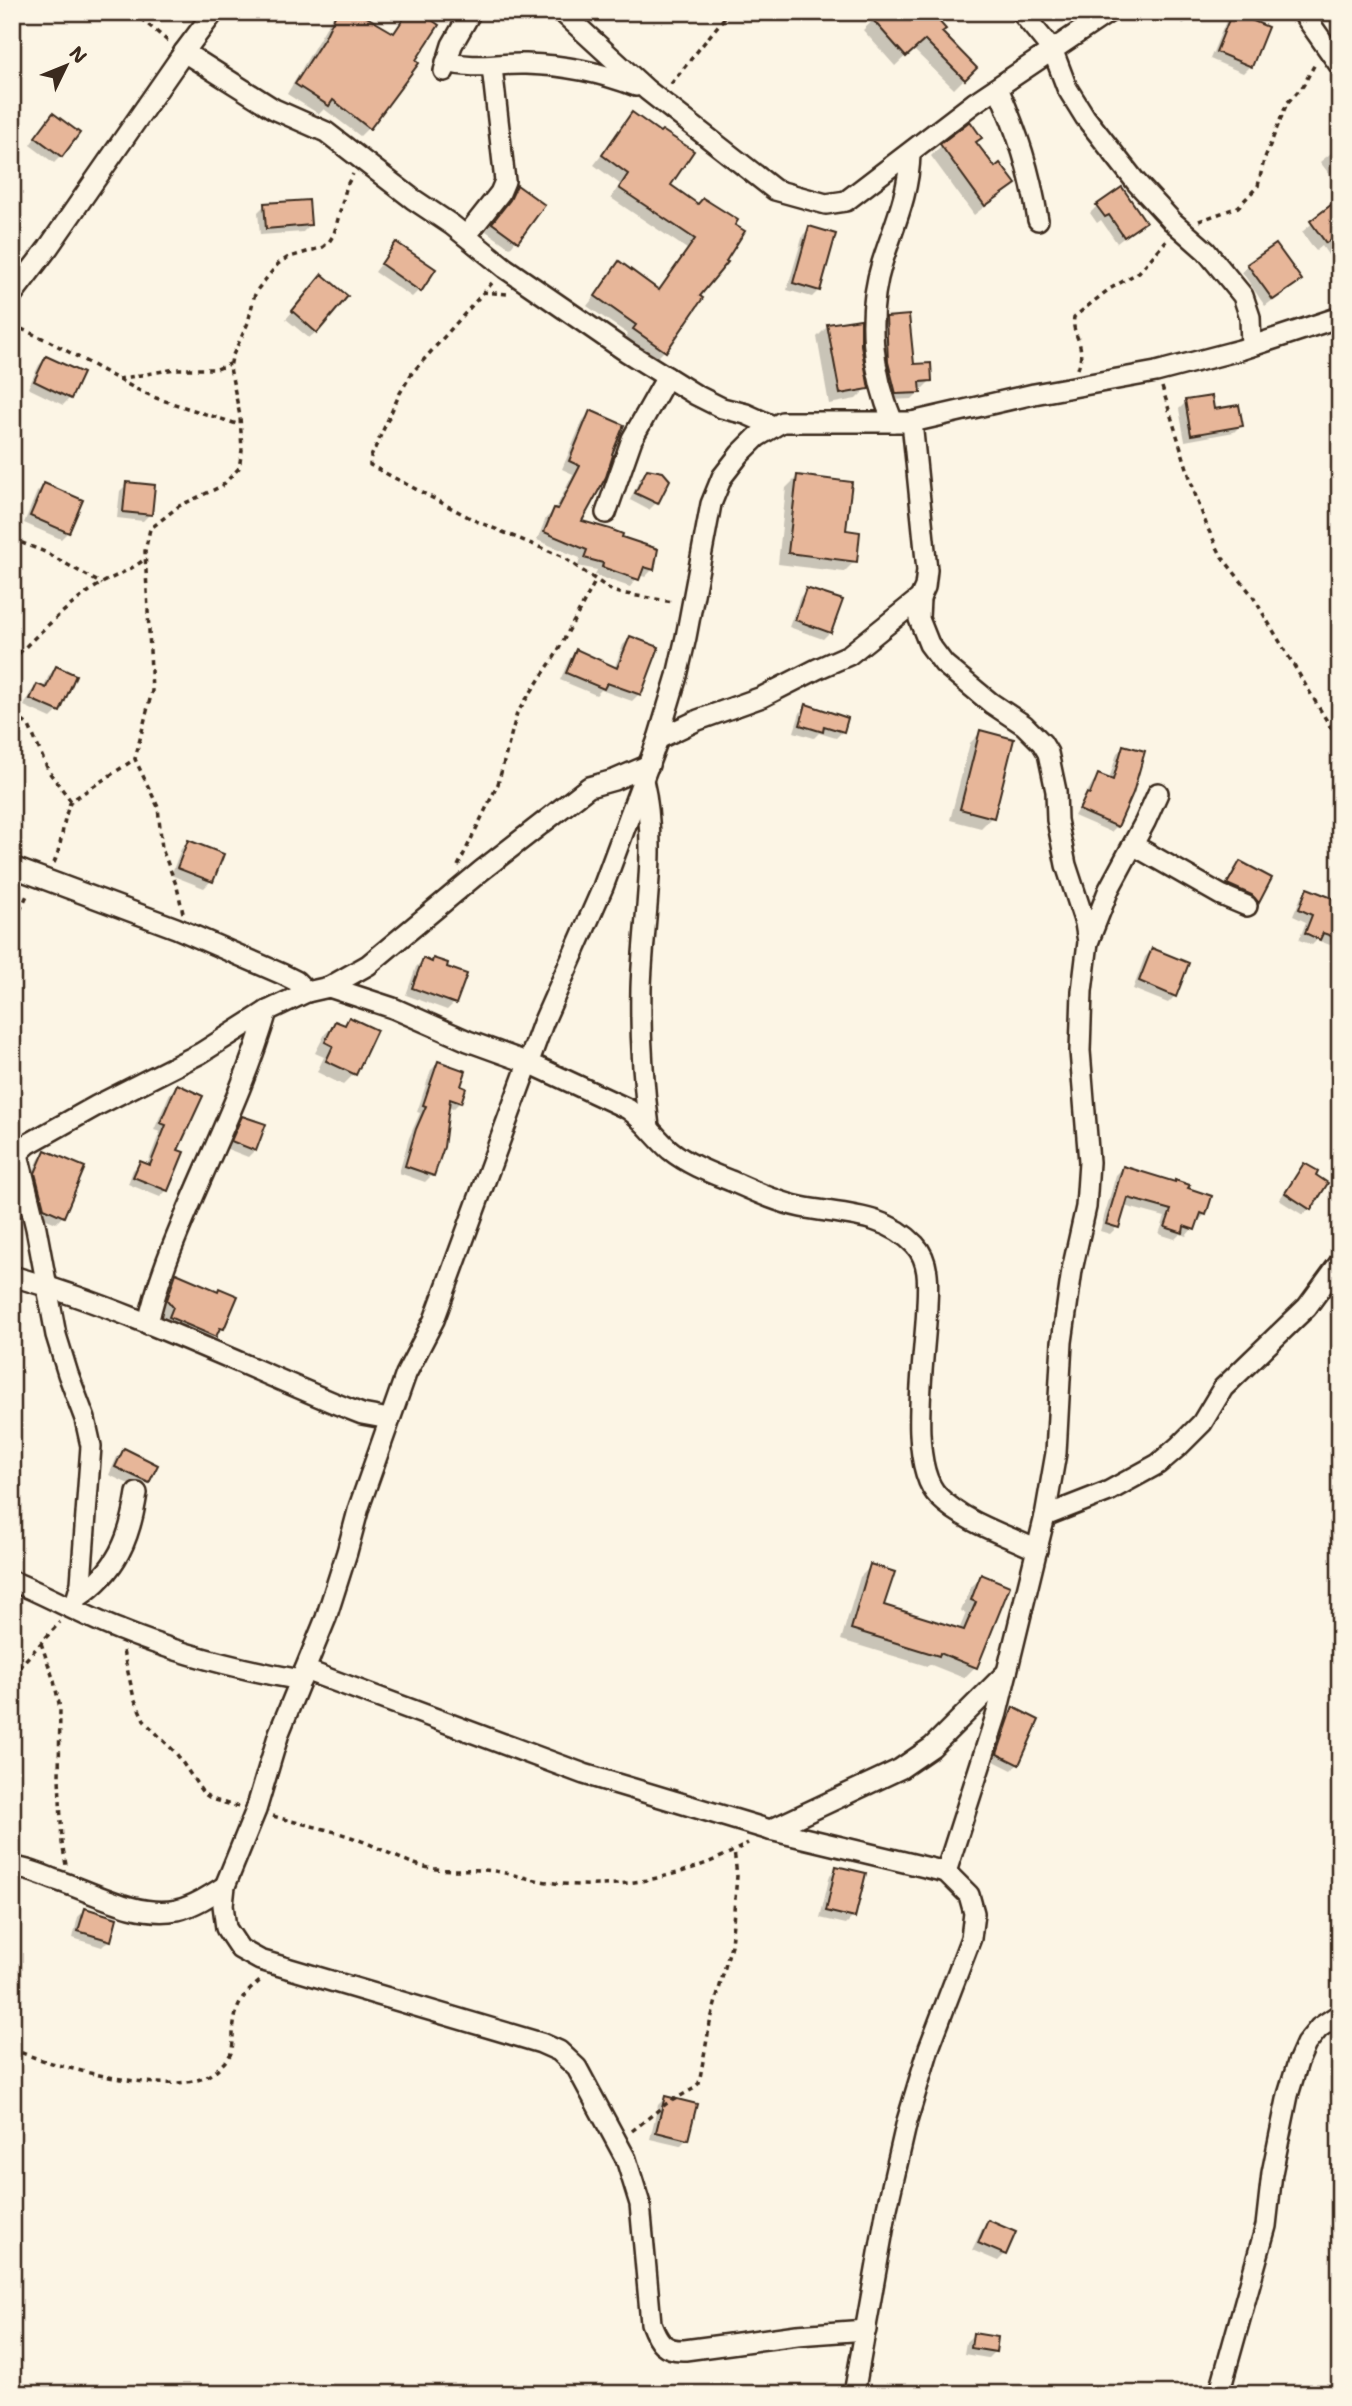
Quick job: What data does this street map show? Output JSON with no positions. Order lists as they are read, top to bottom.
{
  "north": "top right"
}
